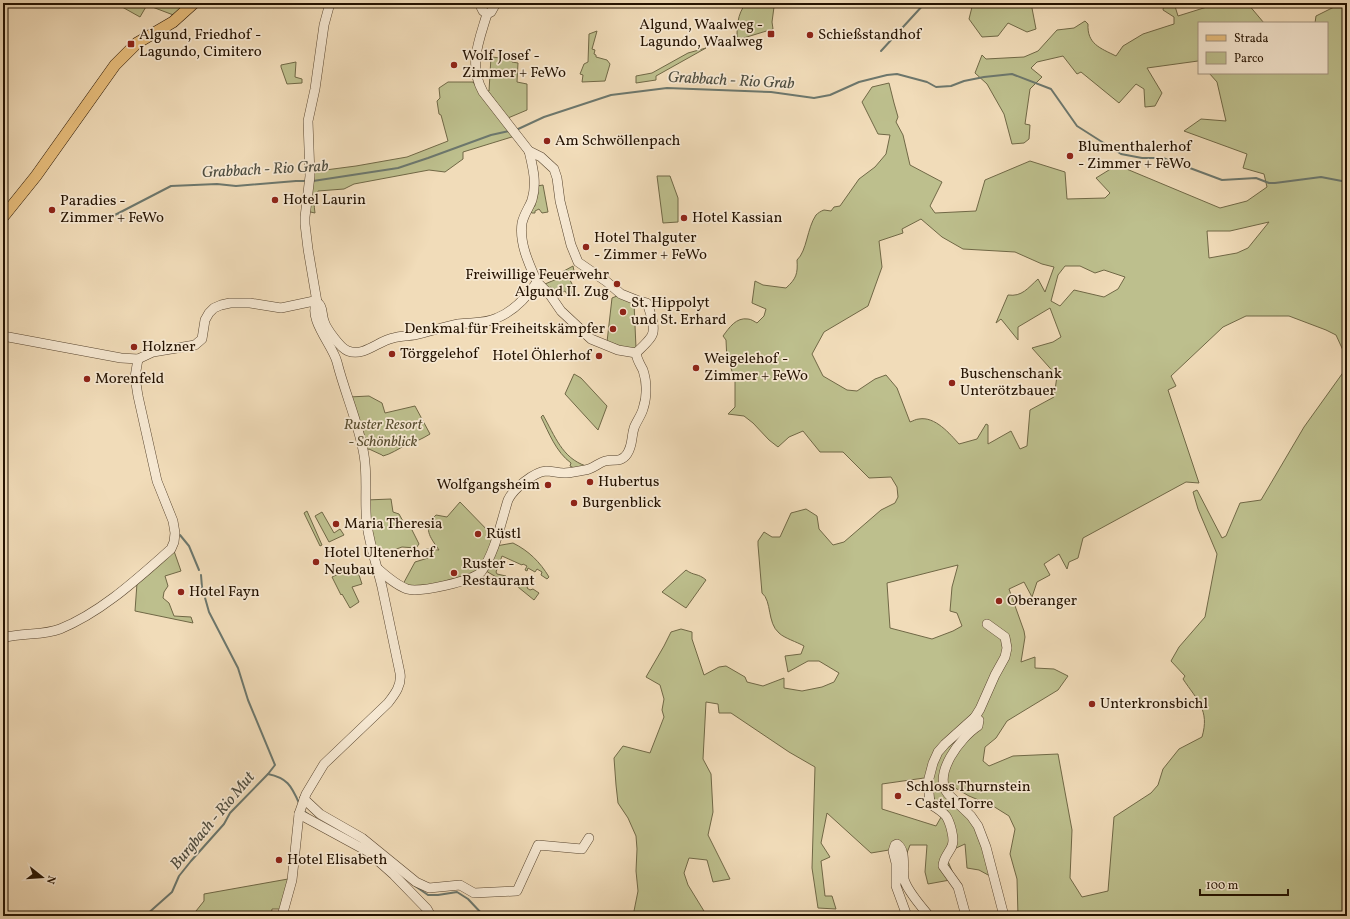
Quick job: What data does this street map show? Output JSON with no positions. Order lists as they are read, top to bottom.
{
  "water": ["Grabbach - Rio Grab", "Burgbach - Rio Mut"],
  "parks": ["Ruster Resort - Schönblick"],
  "places": {
    "transit": ["Algund, Waalweg - Lagundo, Waalweg", "Algund, Friedhof - Lagundo, Cimitero"],
    "other": [
      "Schießstandhof",
      "Wolf Josef - Zimmer + FeWo",
      "Am Schwöllenpach",
      "Blumenthalerhof - Zimmer + FeWo",
      "Hotel Laurin",
      "Paradies - Zimmer + FeWo",
      "Hotel Kassian",
      "Hotel Thalguter - Zimmer + FeWo",
      "Freiwillige Feuerwehr Algund II. Zug",
      "St. Hippolyt und St. Erhard",
      "Denkmal für Freiheitskämpfer",
      "Holzner",
      "Törggelehof",
      "Hotel Öhlerhof",
      "Weigelehof - Zimmer + FeWo",
      "Morenfeld",
      "Buschenschank Unterötzbauer",
      "Hubertus",
      "Wolfgangsheim",
      "Burgenblick",
      "Maria Theresia",
      "Rüstl",
      "Hotel Ultenerhof Neubau",
      "Ruster - Restaurant",
      "Hotel Fayn",
      "Oberanger",
      "Unterkronsbichl",
      "Schloss Thurnstein - Castel Torre",
      "Hotel Elisabeth"
    ]
  },
  "legend": ["Strada", "Parco"],
  "scale_bar": "100 m",
  "north": "right"
}
